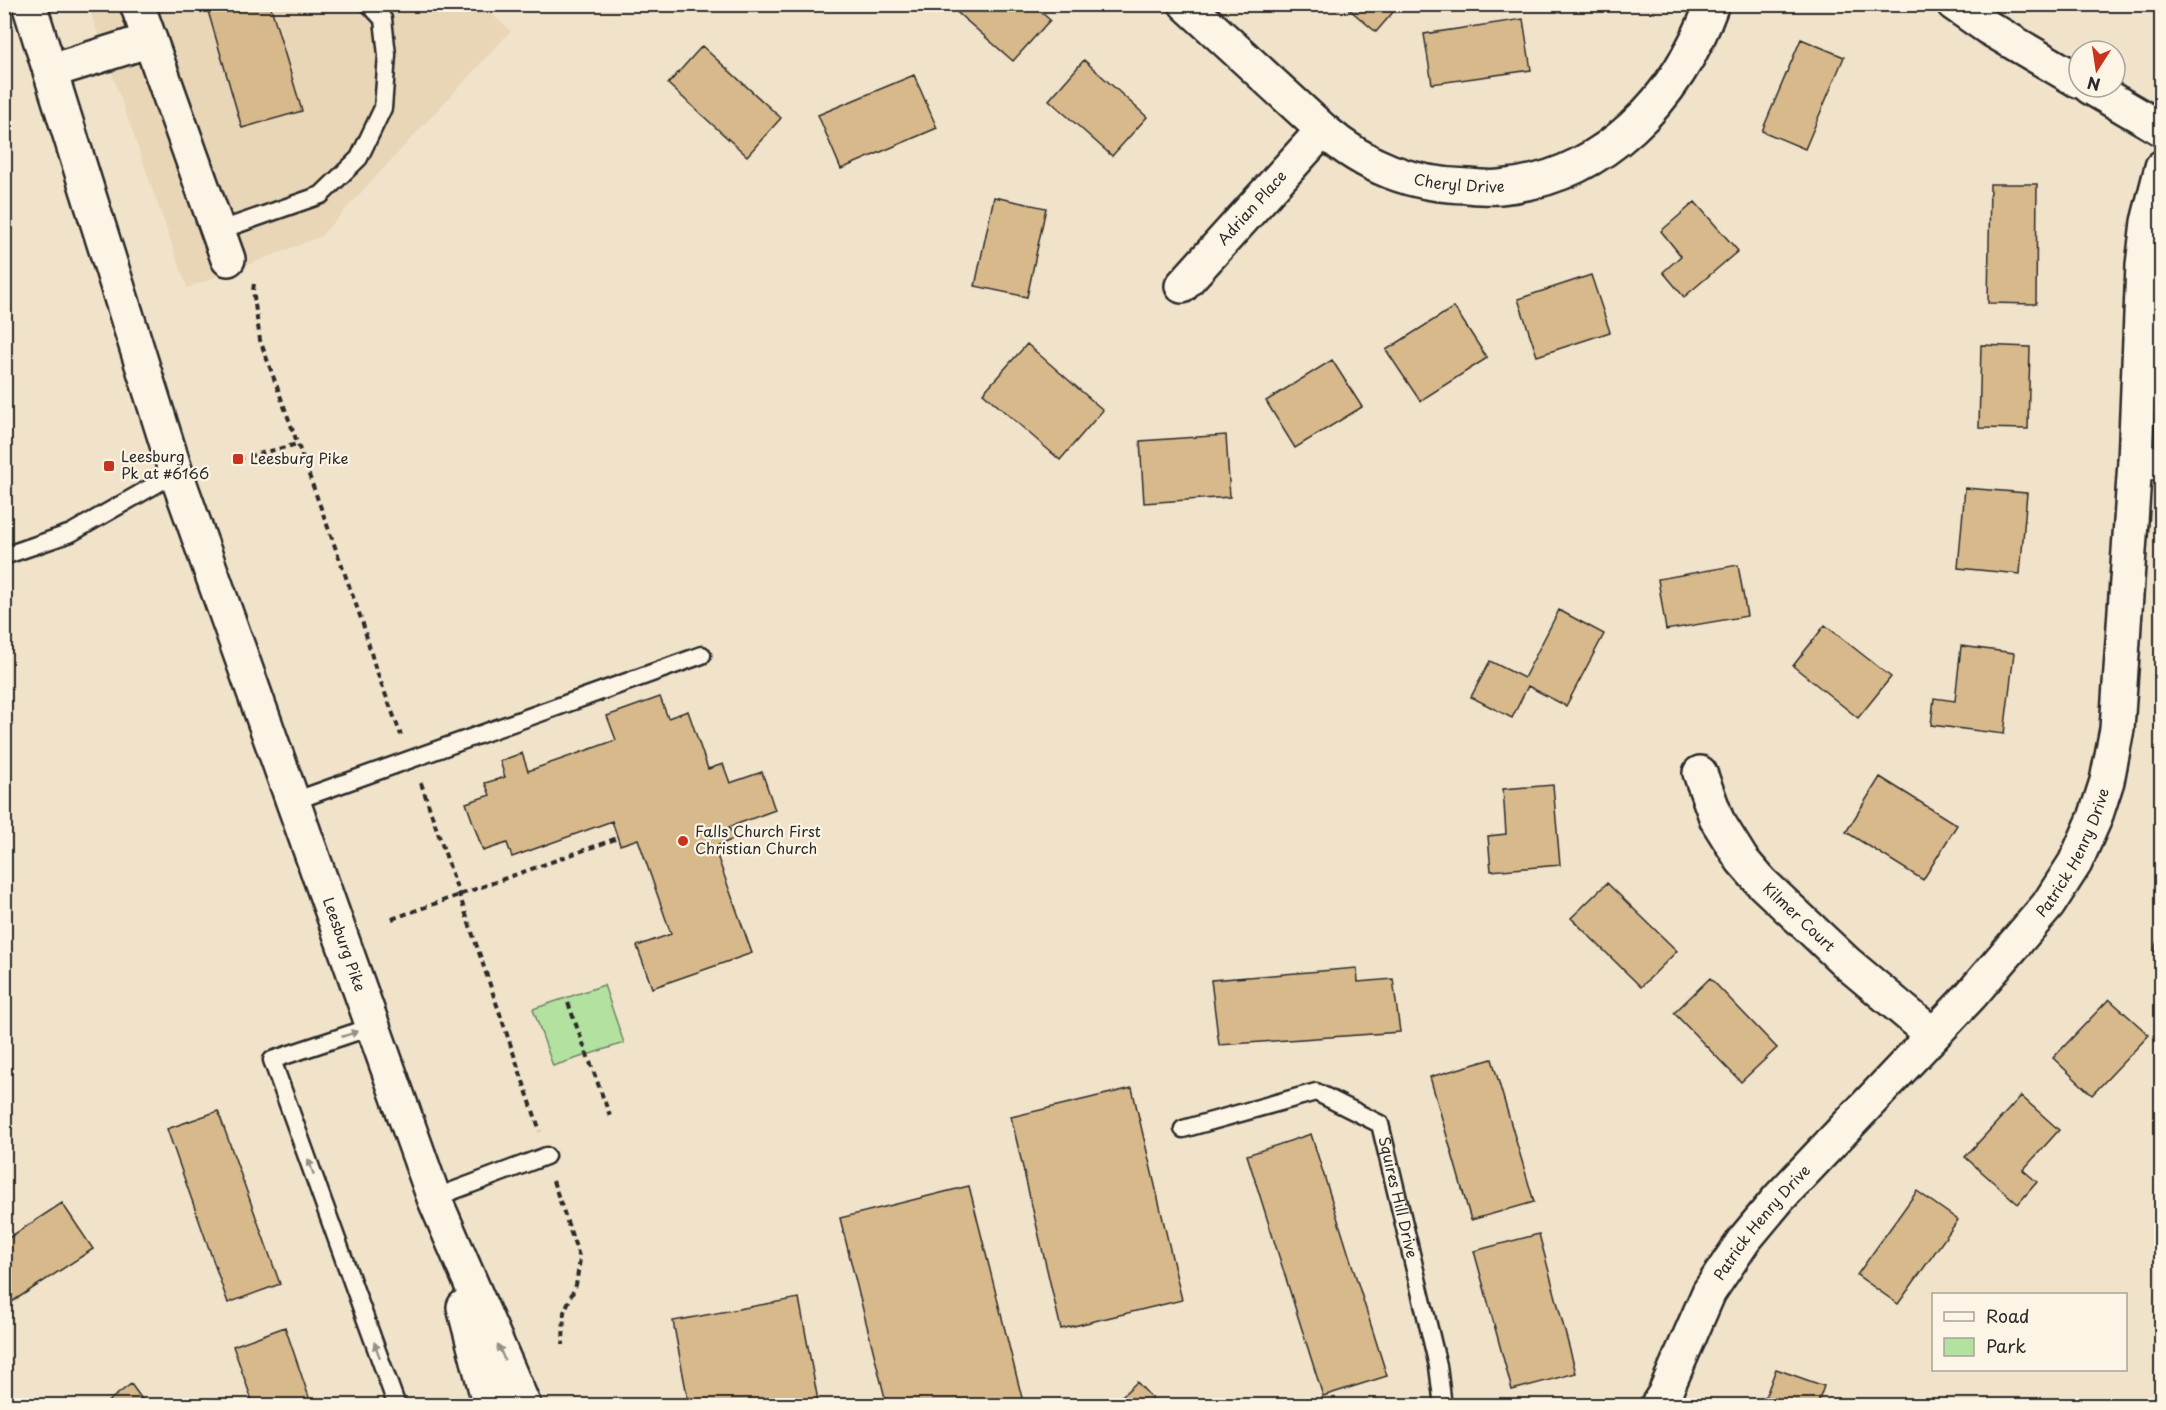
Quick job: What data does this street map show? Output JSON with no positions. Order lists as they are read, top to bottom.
{
  "streets": {
    "street": [
      "Cheryl Drive",
      "Adrian Place",
      "Patrick Henry Drive",
      "Kilmer Court",
      "Leesburg Pike"
    ],
    "lane": ["Squires Hill Drive"]
  },
  "crossings": [
    ["Cheryl Drive", "Adrian Place"],
    ["Patrick Henry Drive", "Kilmer Court"]
  ],
  "places": {
    "transit": ["Leesburg Pike", "Leesburg Pk at #6166"],
    "other": ["Falls Church First Christian Church"]
  },
  "legend": ["Road", "Park"],
  "north": "bottom"
}
